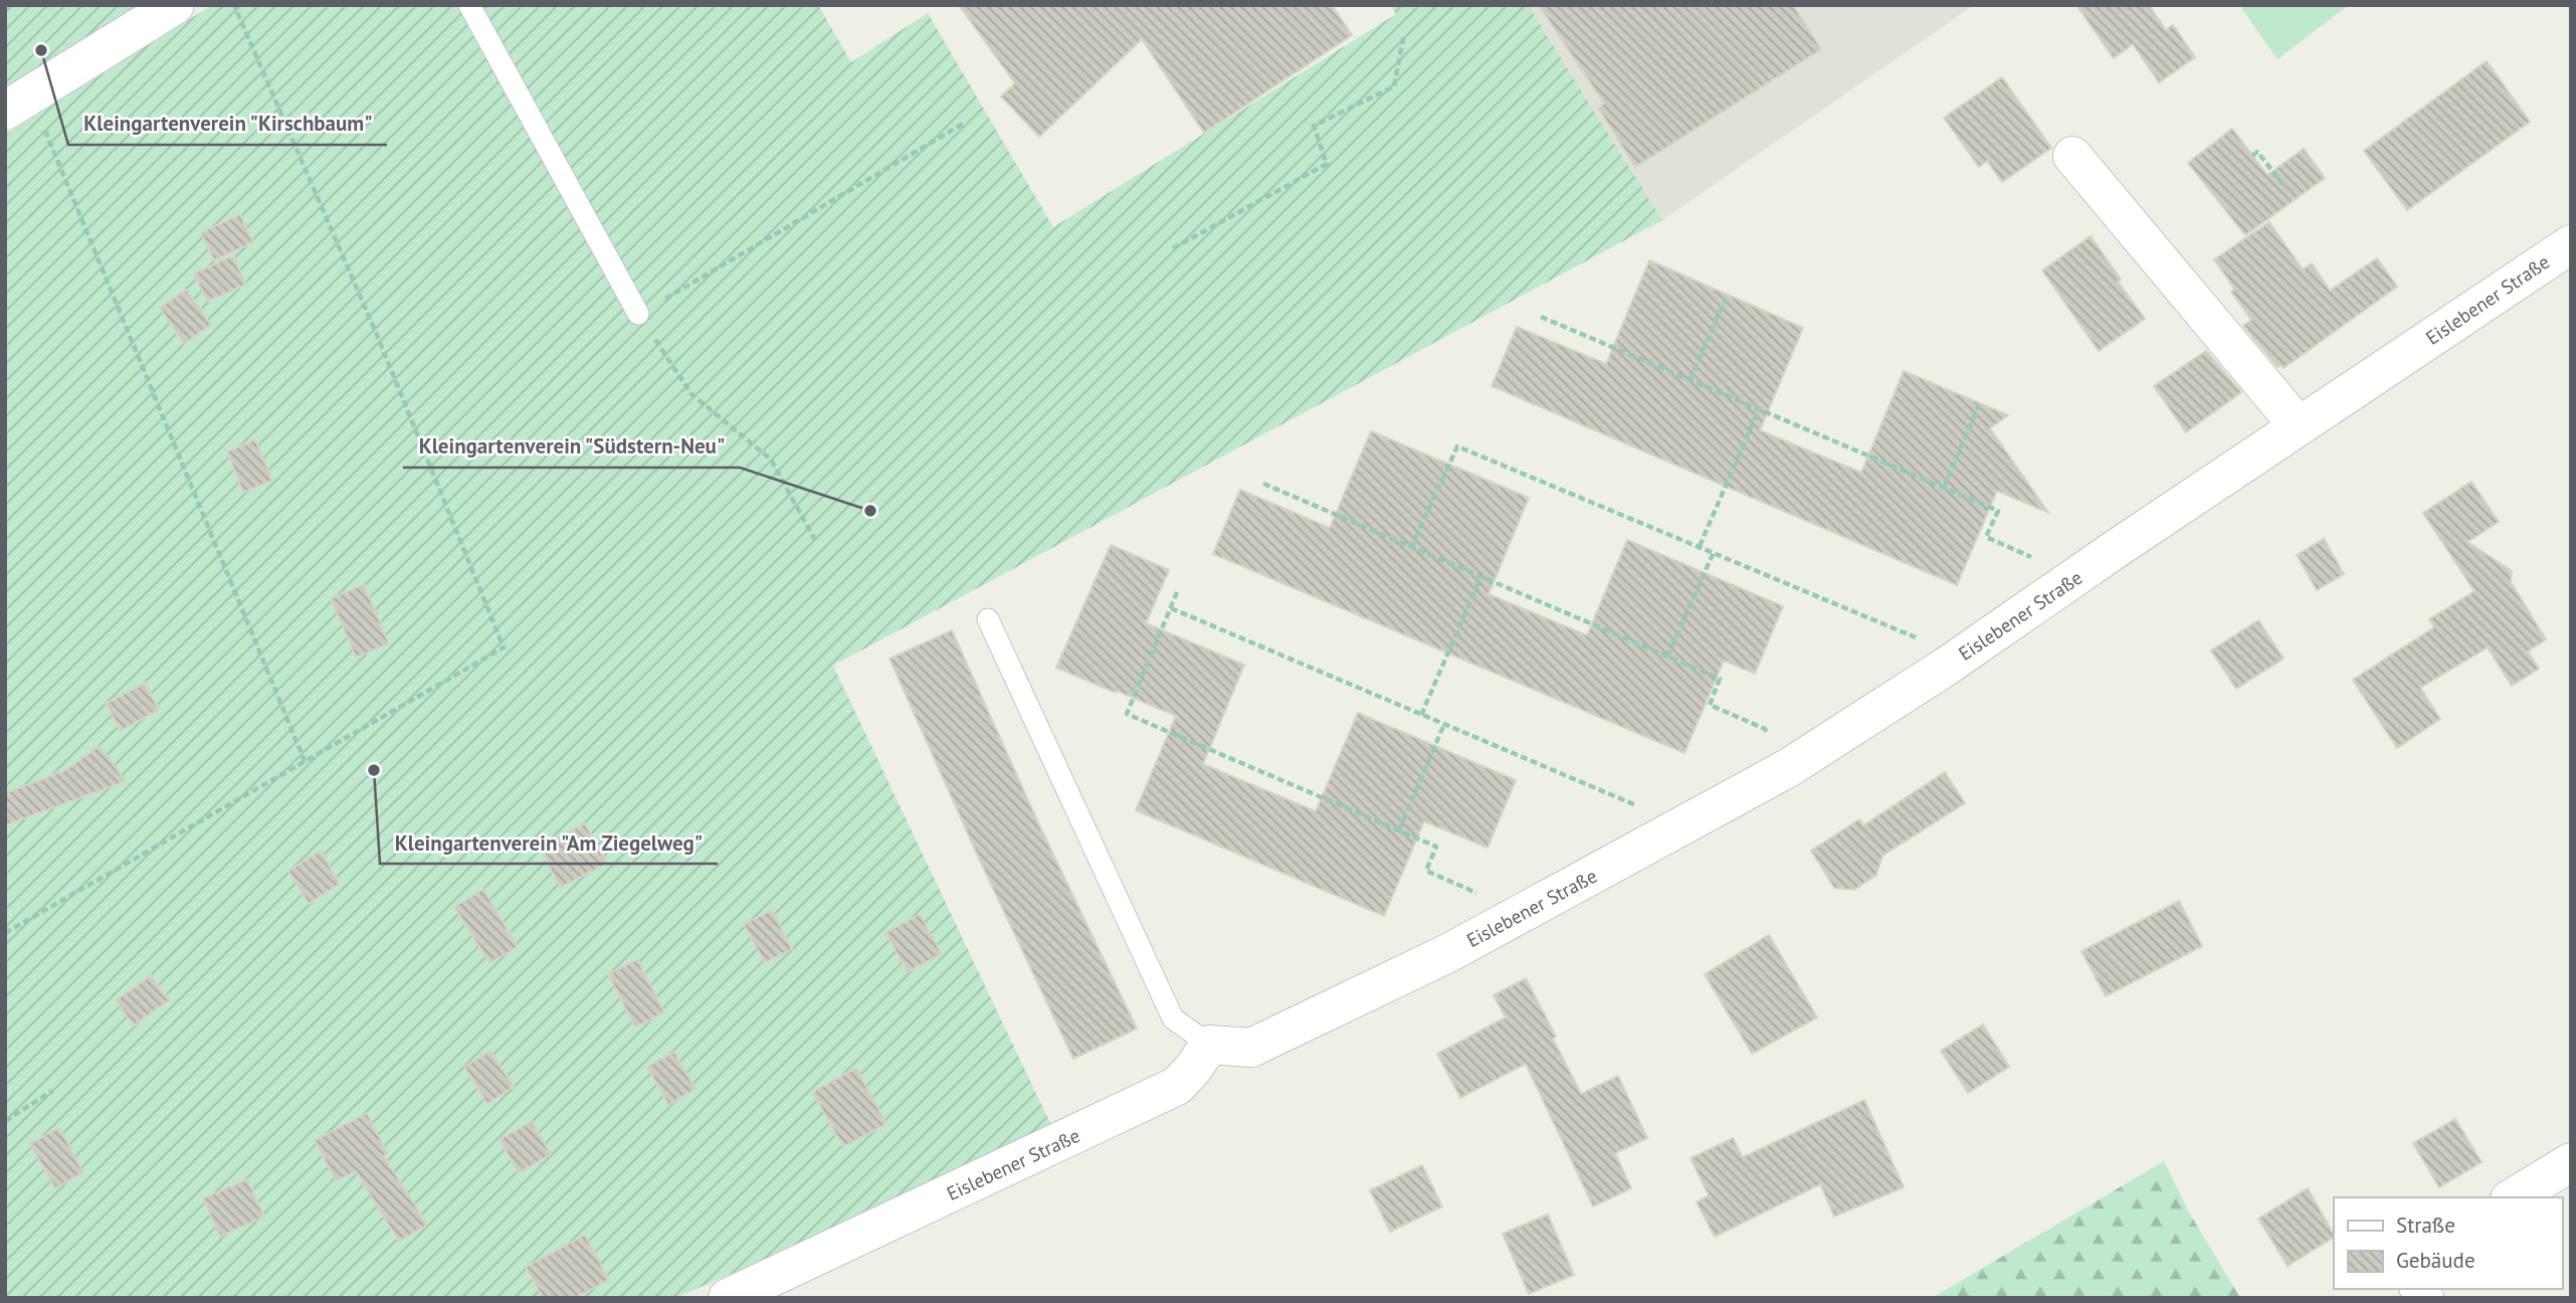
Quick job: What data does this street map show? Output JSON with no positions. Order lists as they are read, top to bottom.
{
  "streets": {
    "street": ["Eislebener Straße"]
  },
  "places": ["Kleingartenverein \"Kirschbaum\"", "Kleingartenverein \"Südstern-Neu\"", "Kleingartenverein \"Am Ziegelweg\""],
  "legend": ["Straße", "Gebäude"]
}
